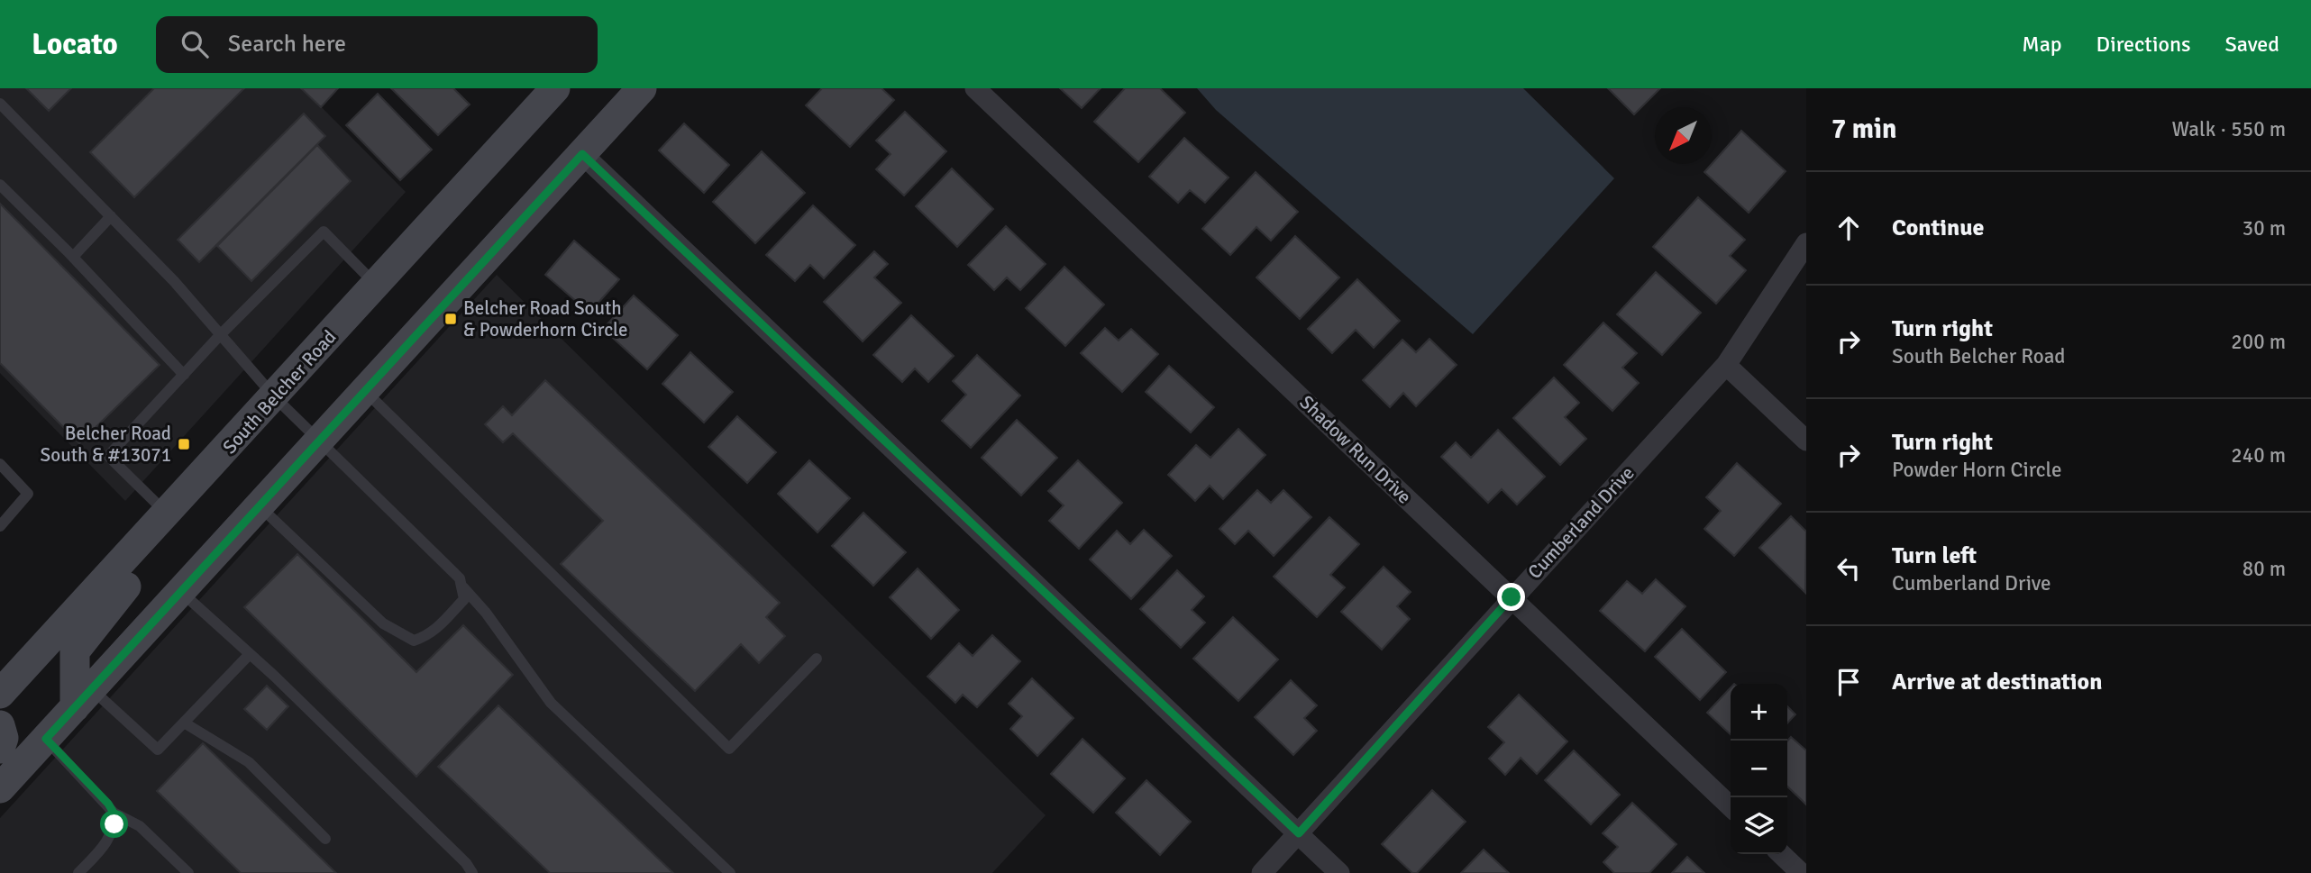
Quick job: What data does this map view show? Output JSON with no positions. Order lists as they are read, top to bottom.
{
  "streets": {
    "main road": ["South Belcher Road"],
    "street": ["Shadow Run Drive", "Cumberland Drive"]
  },
  "crossings": [
    ["Shadow Run Drive", "Cumberland Drive"]
  ],
  "places": {
    "transit": ["Belcher Road South & Powderhorn Circle", "Belcher Road South & #13071"]
  },
  "north": "bottom left",
  "page": {
    "header": "Locato",
    "search": "Search here",
    "nav": ["Map", "Directions", "Saved"],
    "heading": ["7 min", "Walk · 550 m"],
    "list": [
      ["Continue", "30 m"],
      ["Turn right", "South Belcher Road", "200 m"],
      ["Turn right", "Powder Horn Circle", "240 m"],
      ["Turn left", "Cumberland Drive", "80 m"],
      "Arrive at destination"
    ],
    "map_buttons": ["+", "−"]
  }
}
